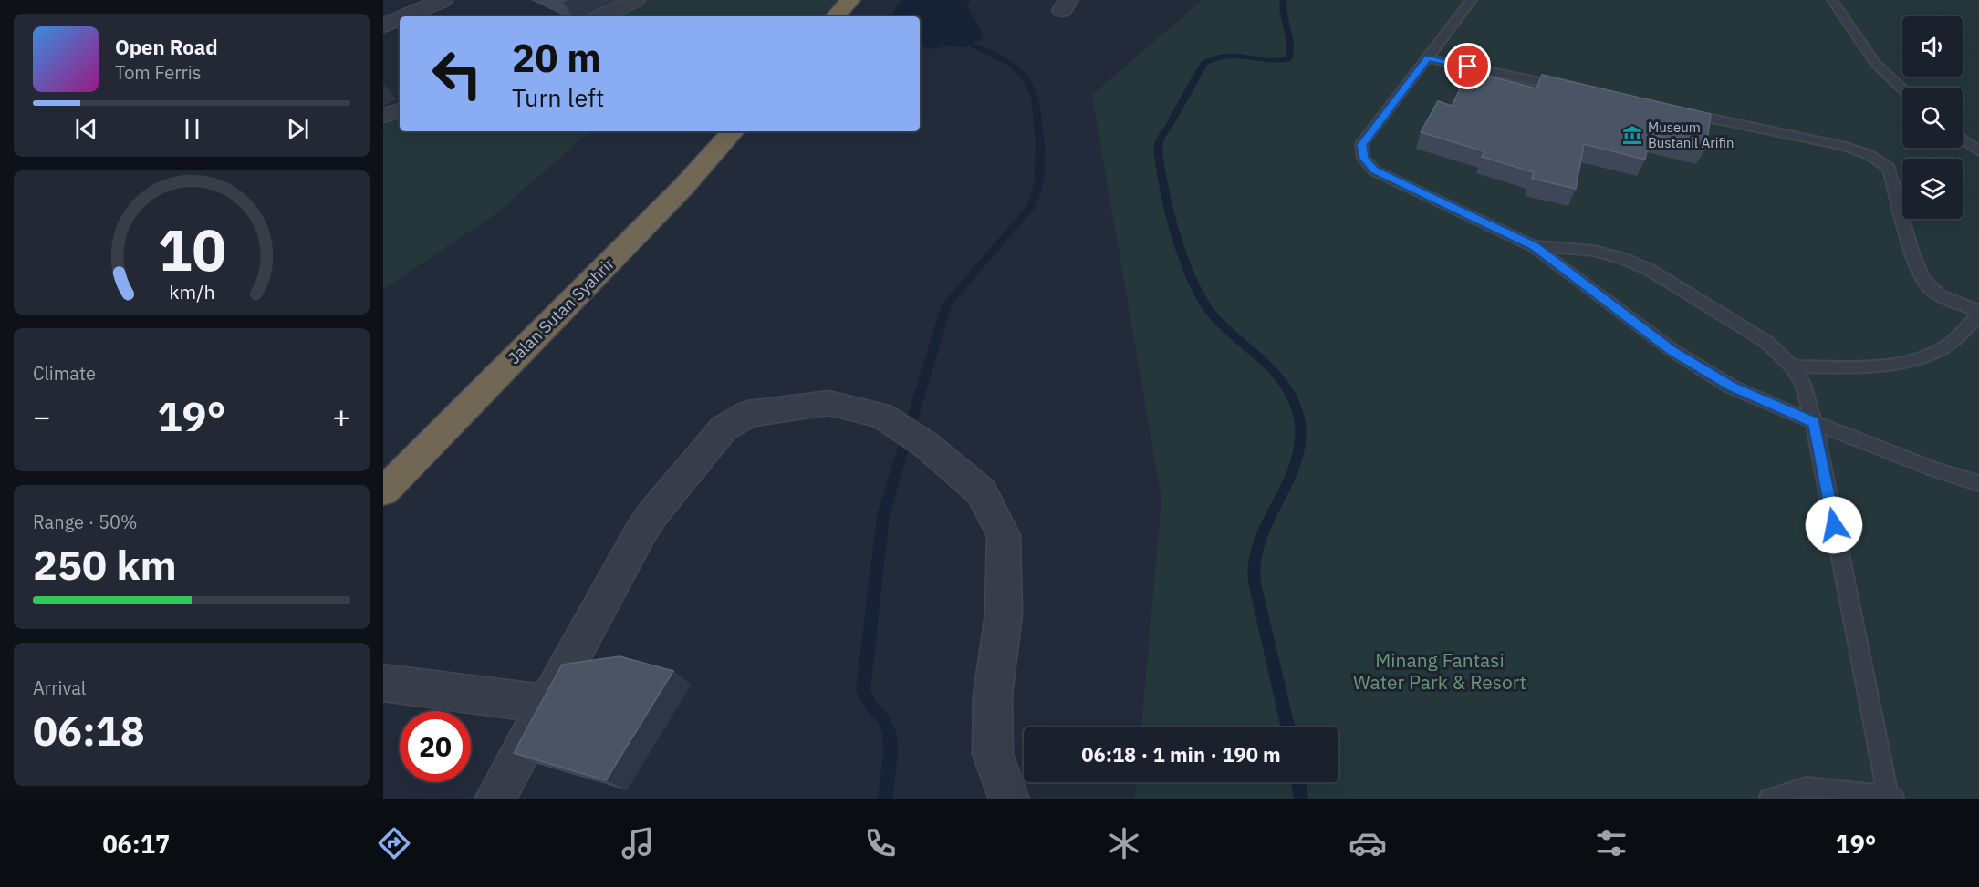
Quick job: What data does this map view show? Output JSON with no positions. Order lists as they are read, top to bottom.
{
  "streets": {
    "highway": ["Jalan Sutan Syahrir"]
  },
  "parks": ["Minang Fantasi Water Park & Resort"],
  "places": {
    "museum": ["Museum Bustanil Arifin"]
  },
  "page": {
    "turn": ["20 m", "Turn left"],
    "song": ["Open Road", "Tom Ferris"],
    "tile": [
      "Climate",
      ["Range · 50%", "250 km"],
      ["Arrival", "06:18"]
    ],
    "heat": ["−", "19°", "+"],
    "limit": "20",
    "trip": "06:18 · 1 min · 190 m",
    "tabs": ["06:17", "19°"],
    "gauge": ["10", "km/h"]
  }
}
